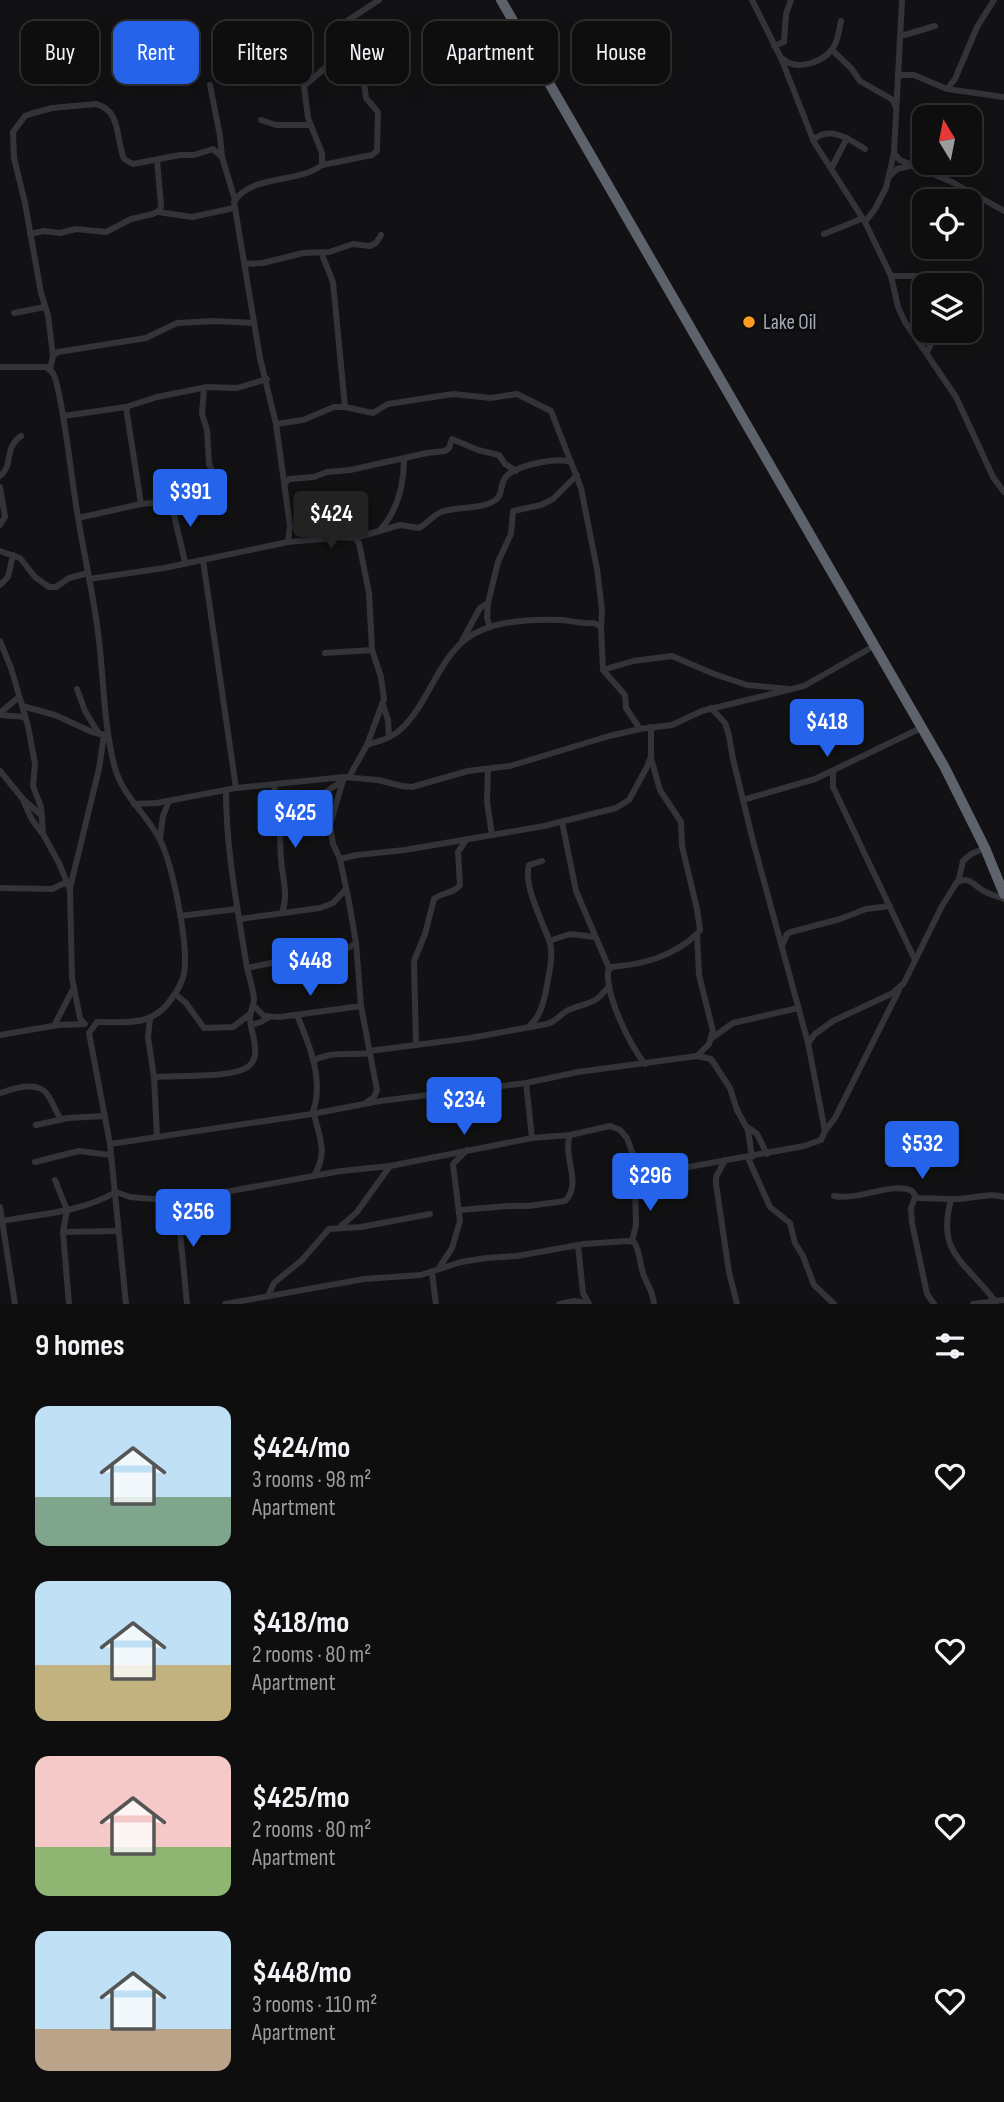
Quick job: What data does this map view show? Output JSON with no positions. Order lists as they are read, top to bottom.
{
  "places": ["Lake Oil"],
  "north": "top",
  "page": {
    "chip": [
      "Buy",
      "Rent",
      "Filters",
      "New",
      "Apartment",
      "House"
    ],
    "price": [
      "$391",
      "$424",
      "$418",
      "$425",
      "$448",
      "$234",
      "$532",
      "$296",
      "$256"
    ],
    "heading": "9 homes",
    "list": [
      {
        "name": "$424/mo",
        "note": "3 rooms · 98 m² · Apartment"
      },
      {
        "name": "$418/mo",
        "note": "2 rooms · 80 m² · Apartment"
      },
      {
        "name": "$425/mo",
        "note": "2 rooms · 80 m² · Apartment"
      },
      {
        "name": "$448/mo",
        "note": "3 rooms · 110 m² · Apartment"
      }
    ]
  }
}
